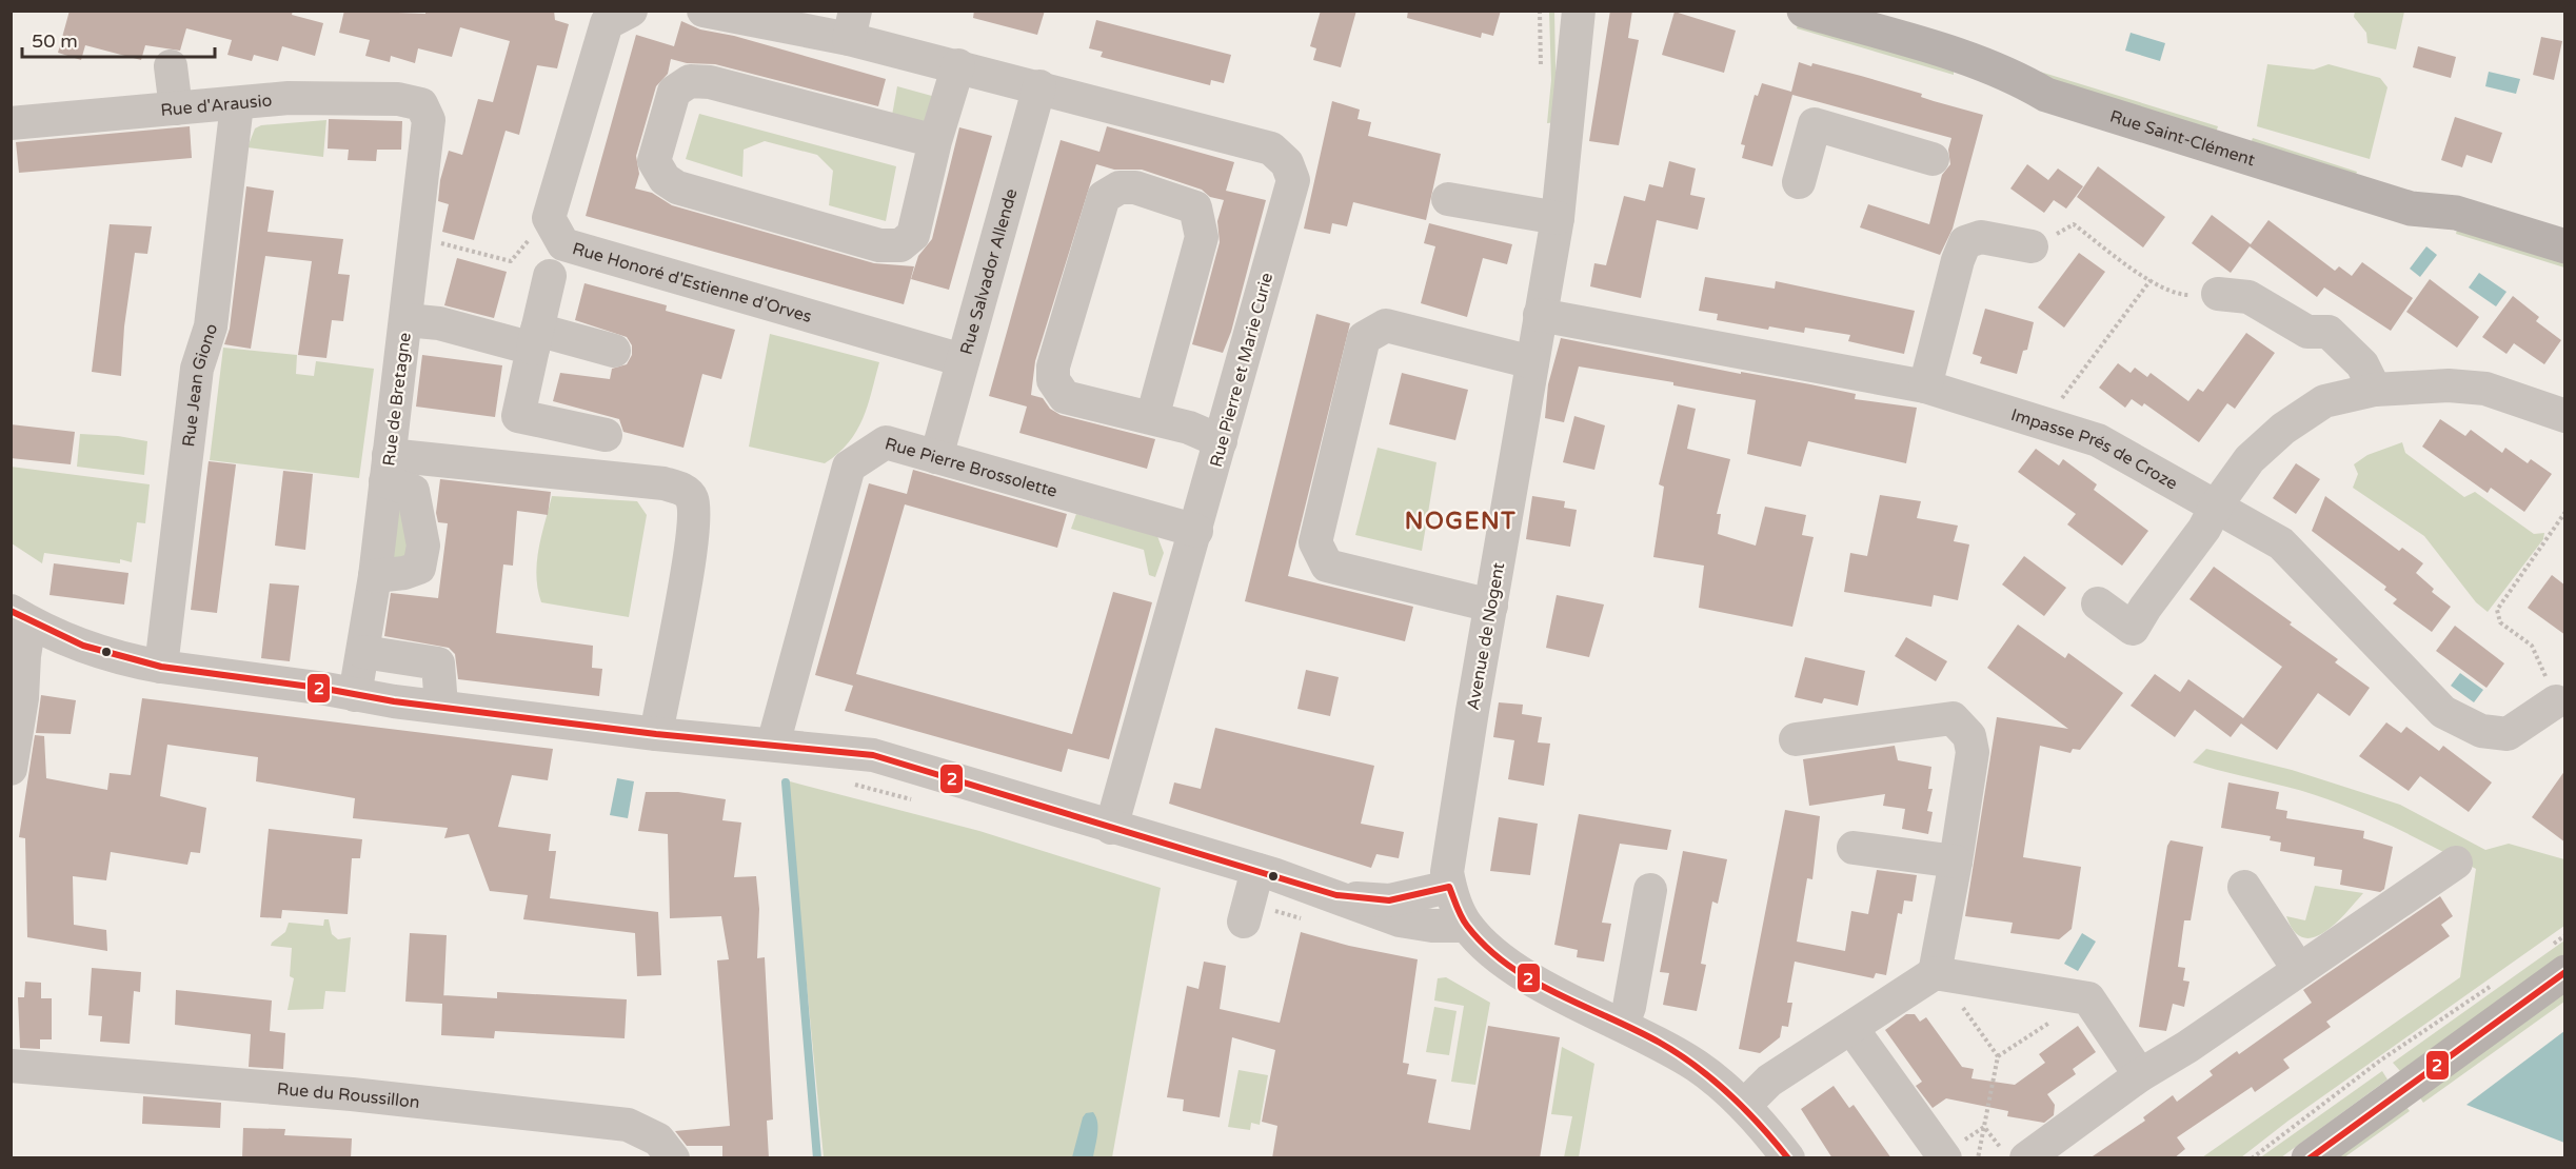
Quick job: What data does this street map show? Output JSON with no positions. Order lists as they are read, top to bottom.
{
  "streets": {
    "main road": ["Rue Saint-Clément"],
    "street": [
      "Rue d'Arausio",
      "Rue Salvador Allende",
      "Rue Honoré d'Estienne d'Orves",
      "Rue Pierre et Marie Curie",
      "Rue Jean Giono",
      "Rue de Bretagne",
      "Impasse Prés de Croze",
      "Rue Pierre Brossolette",
      "Avenue de Nogent",
      "Rue du Roussillon"
    ]
  },
  "crossings": [
    ["Rue d'Arausio", "Rue Jean Giono"],
    ["Rue d'Arausio", "Rue de Bretagne"],
    ["Rue Salvador Allende", "Rue Honoré d'Estienne d'Orves"],
    ["Rue Salvador Allende", "Rue Pierre et Marie Curie"],
    ["Rue Salvador Allende", "Rue Pierre Brossolette"],
    ["Rue Pierre et Marie Curie", "Rue Pierre Brossolette"],
    ["Impasse Prés de Croze", "Avenue de Nogent"]
  ],
  "districts": ["NOGENT"],
  "lines": ["transit line 2"],
  "scale_bar": "50 m"
}
